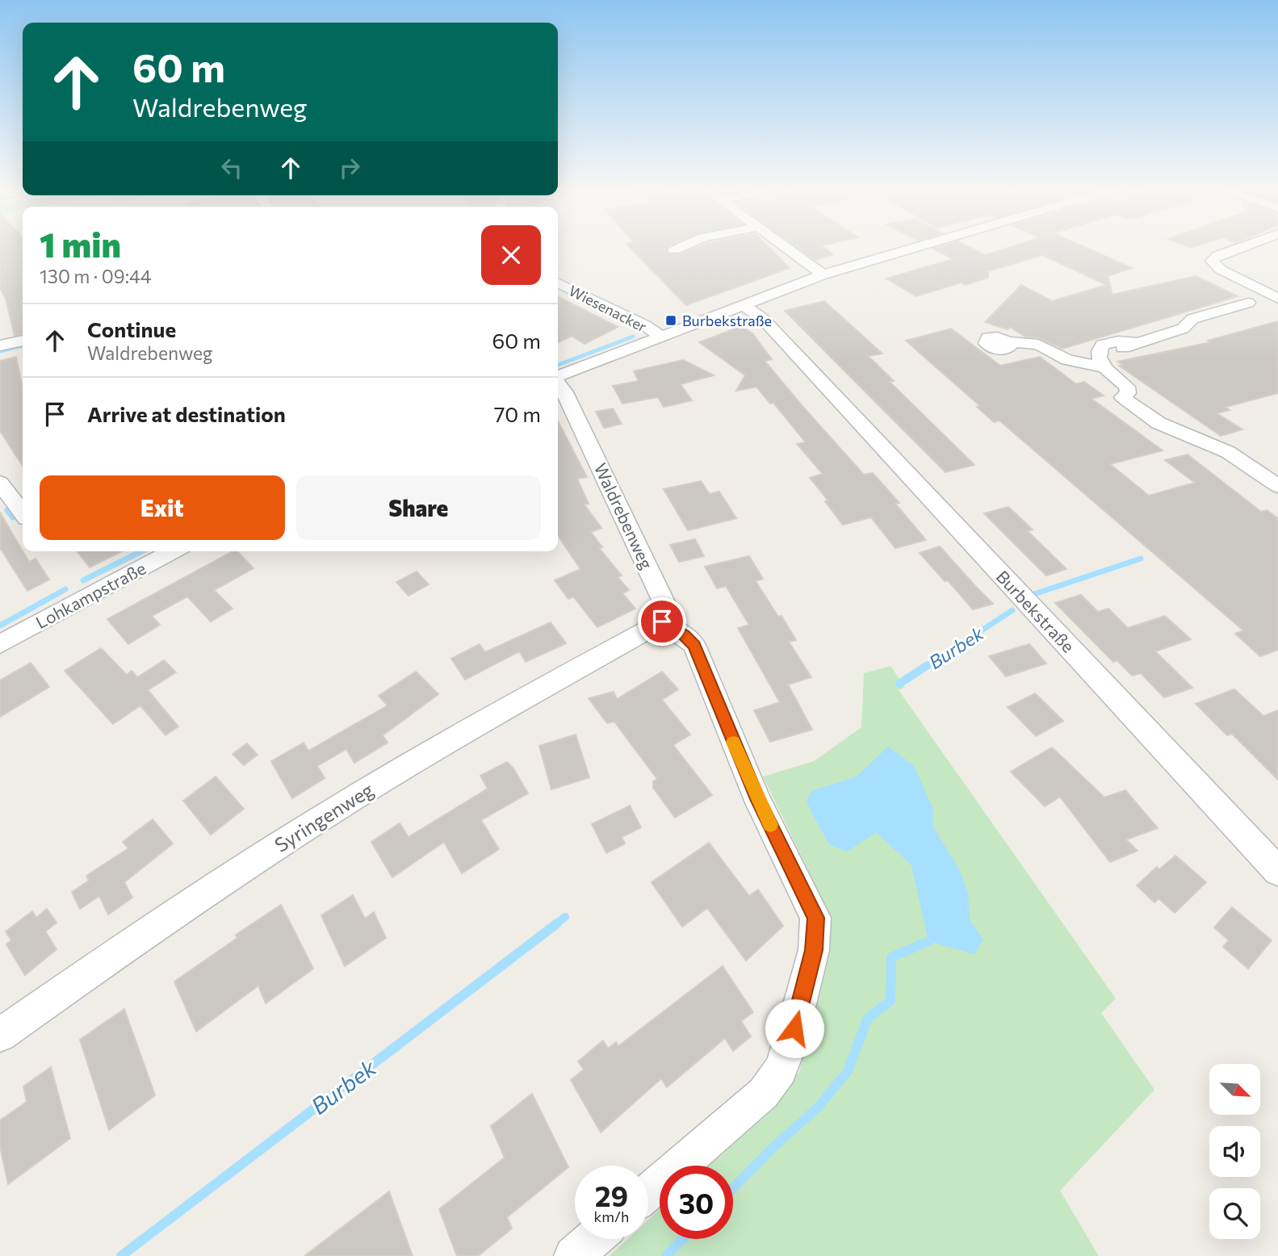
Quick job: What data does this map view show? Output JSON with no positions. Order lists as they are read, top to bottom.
{
  "streets": {
    "street": [
      "Wiesenacker",
      "Waldrebenweg",
      "Lohkampstraße",
      "Burbekstraße",
      "Syringenweg"
    ]
  },
  "crossings": [
    ["Waldrebenweg", "Syringenweg"]
  ],
  "water": ["Burbek"],
  "places": {
    "transit": ["Burbekstraße"]
  },
  "north": "bottom right",
  "page": {
    "turn": ["60 m", "Waldrebenweg"],
    "heading": ["1 min", "130 m · 09:44"],
    "list": [
      {
        "name": "Continue",
        "note": "Waldrebenweg",
        "value": "60 m"
      },
      {
        "name": "Arrive at destination",
        "value": "70 m"
      }
    ],
    "buttons": ["Exit", "Share"],
    "speed": "29 km/h",
    "limit": "30"
  }
}
